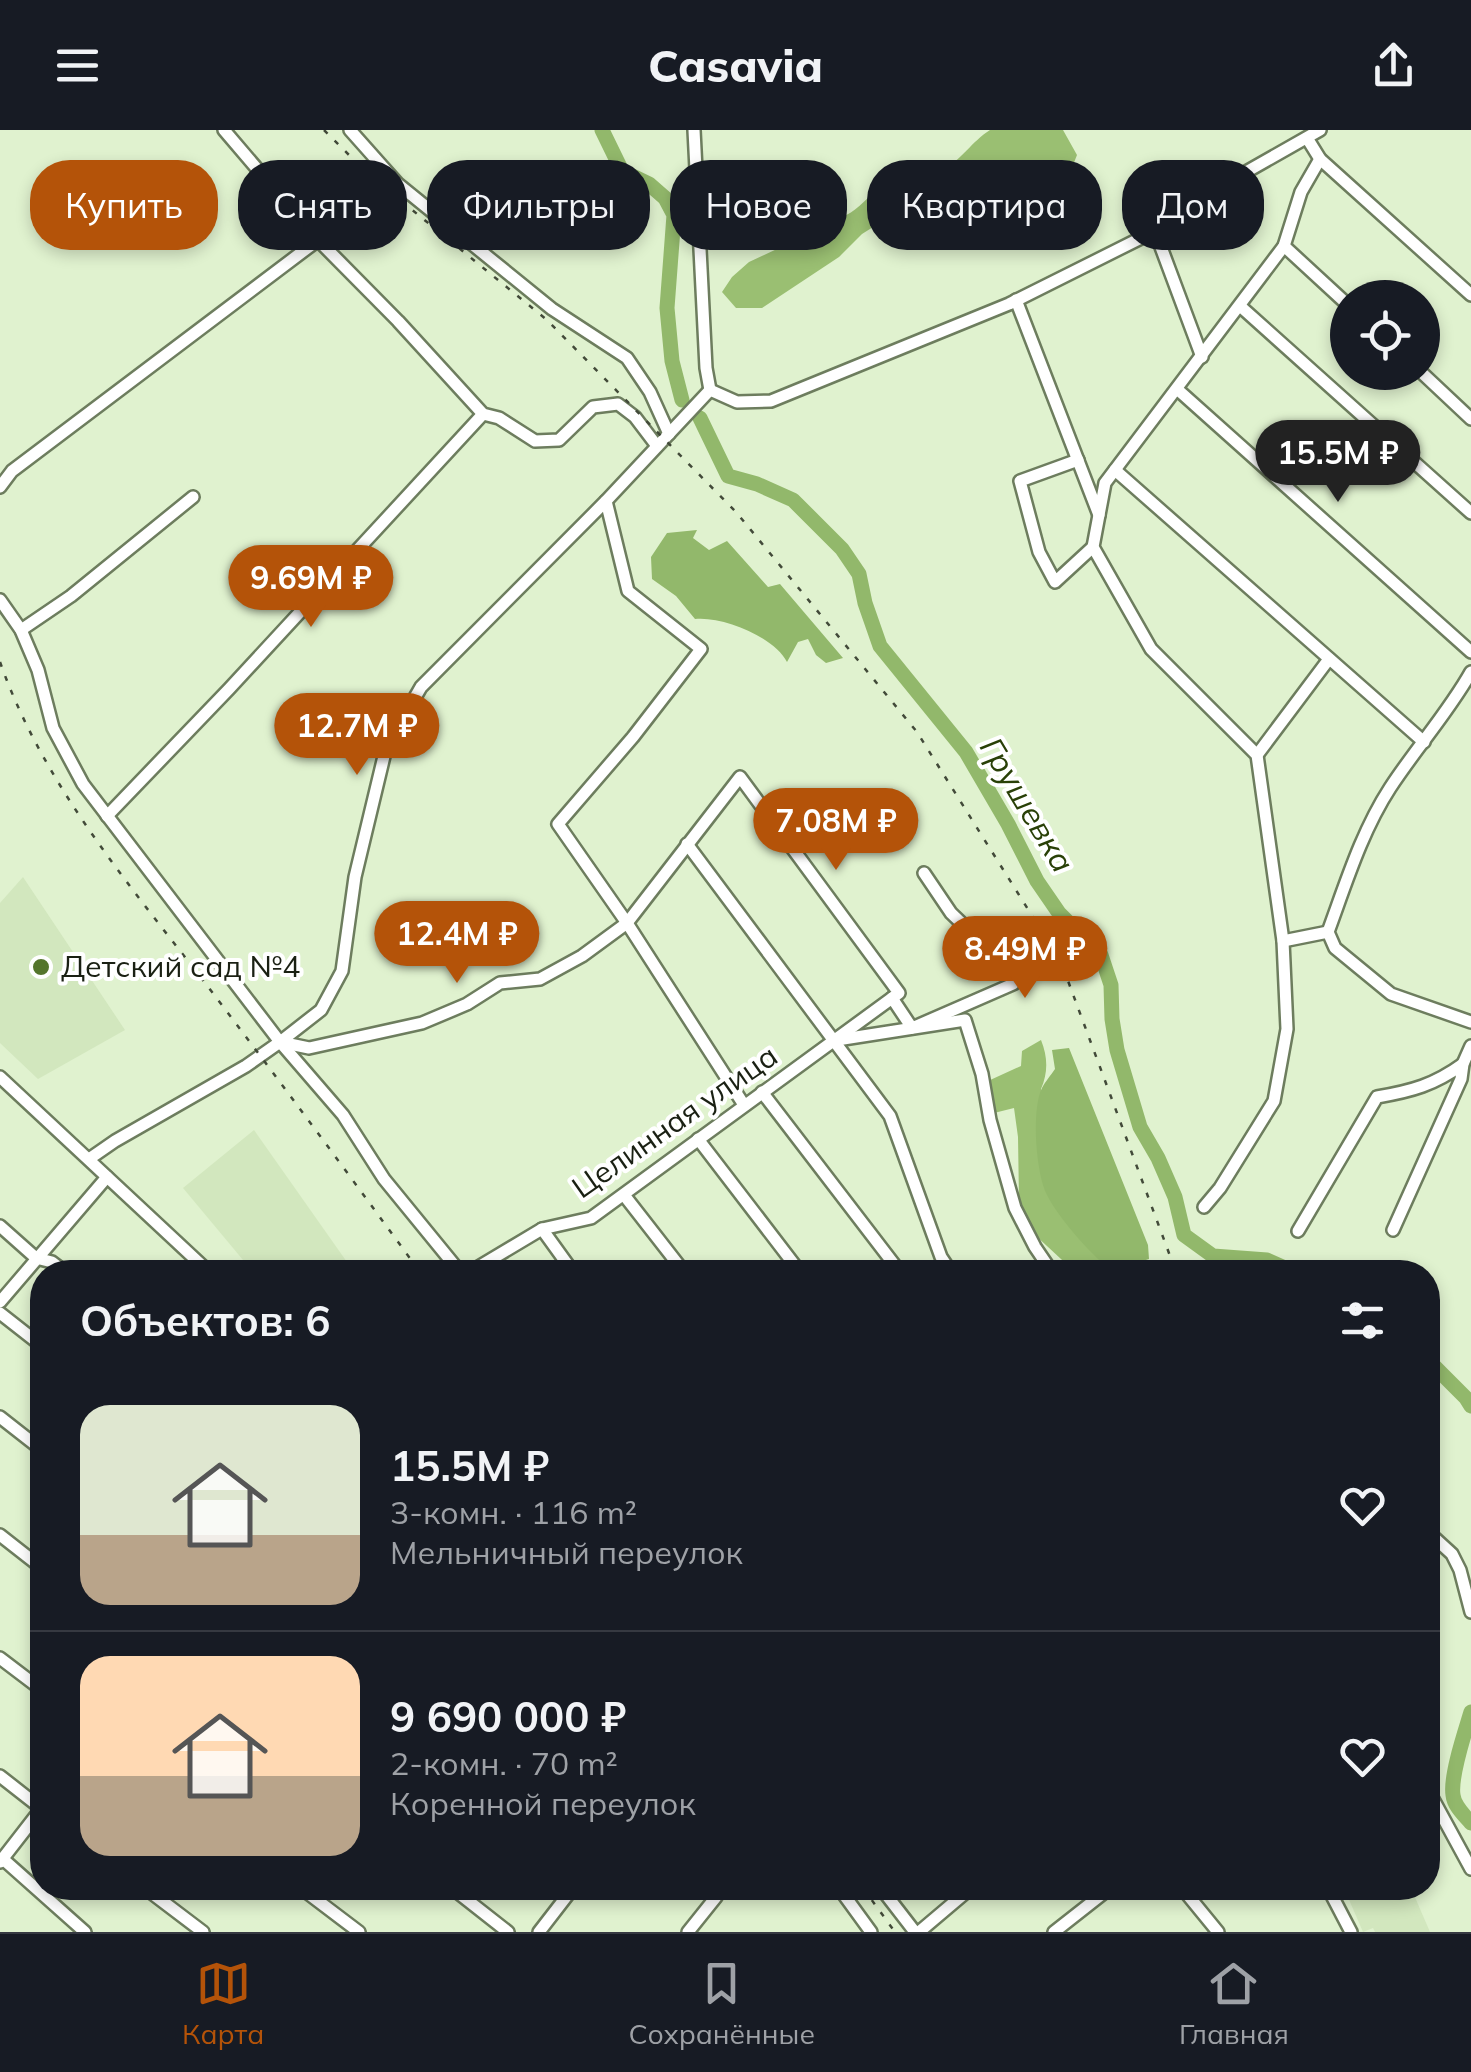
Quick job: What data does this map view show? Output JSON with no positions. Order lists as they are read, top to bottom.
{
  "streets": {
    "street": ["Целинная улица"]
  },
  "water": ["Грушевка"],
  "places": ["Детский сад №4"],
  "page": {
    "header": "Casavia",
    "chip": [
      "Купить",
      "Снять",
      "Фильтры",
      "Новое",
      "Квартира",
      "Дом"
    ],
    "price": [
      "15.5M ₽",
      "9.69M ₽",
      "12.7M ₽",
      "7.08M ₽",
      "12.4M ₽",
      "8.49M ₽"
    ],
    "heading": "Объектов: 6",
    "list": [
      {
        "name": "15.5M ₽",
        "note": "3-комн. · 116 m² · Мельничный переулок"
      },
      {
        "name": "9 690 000 ₽",
        "note": "2-комн. · 70 m² · Коренной переулок"
      }
    ],
    "tabs": ["Карта", "Сохранённые", "Главная"]
  }
}
